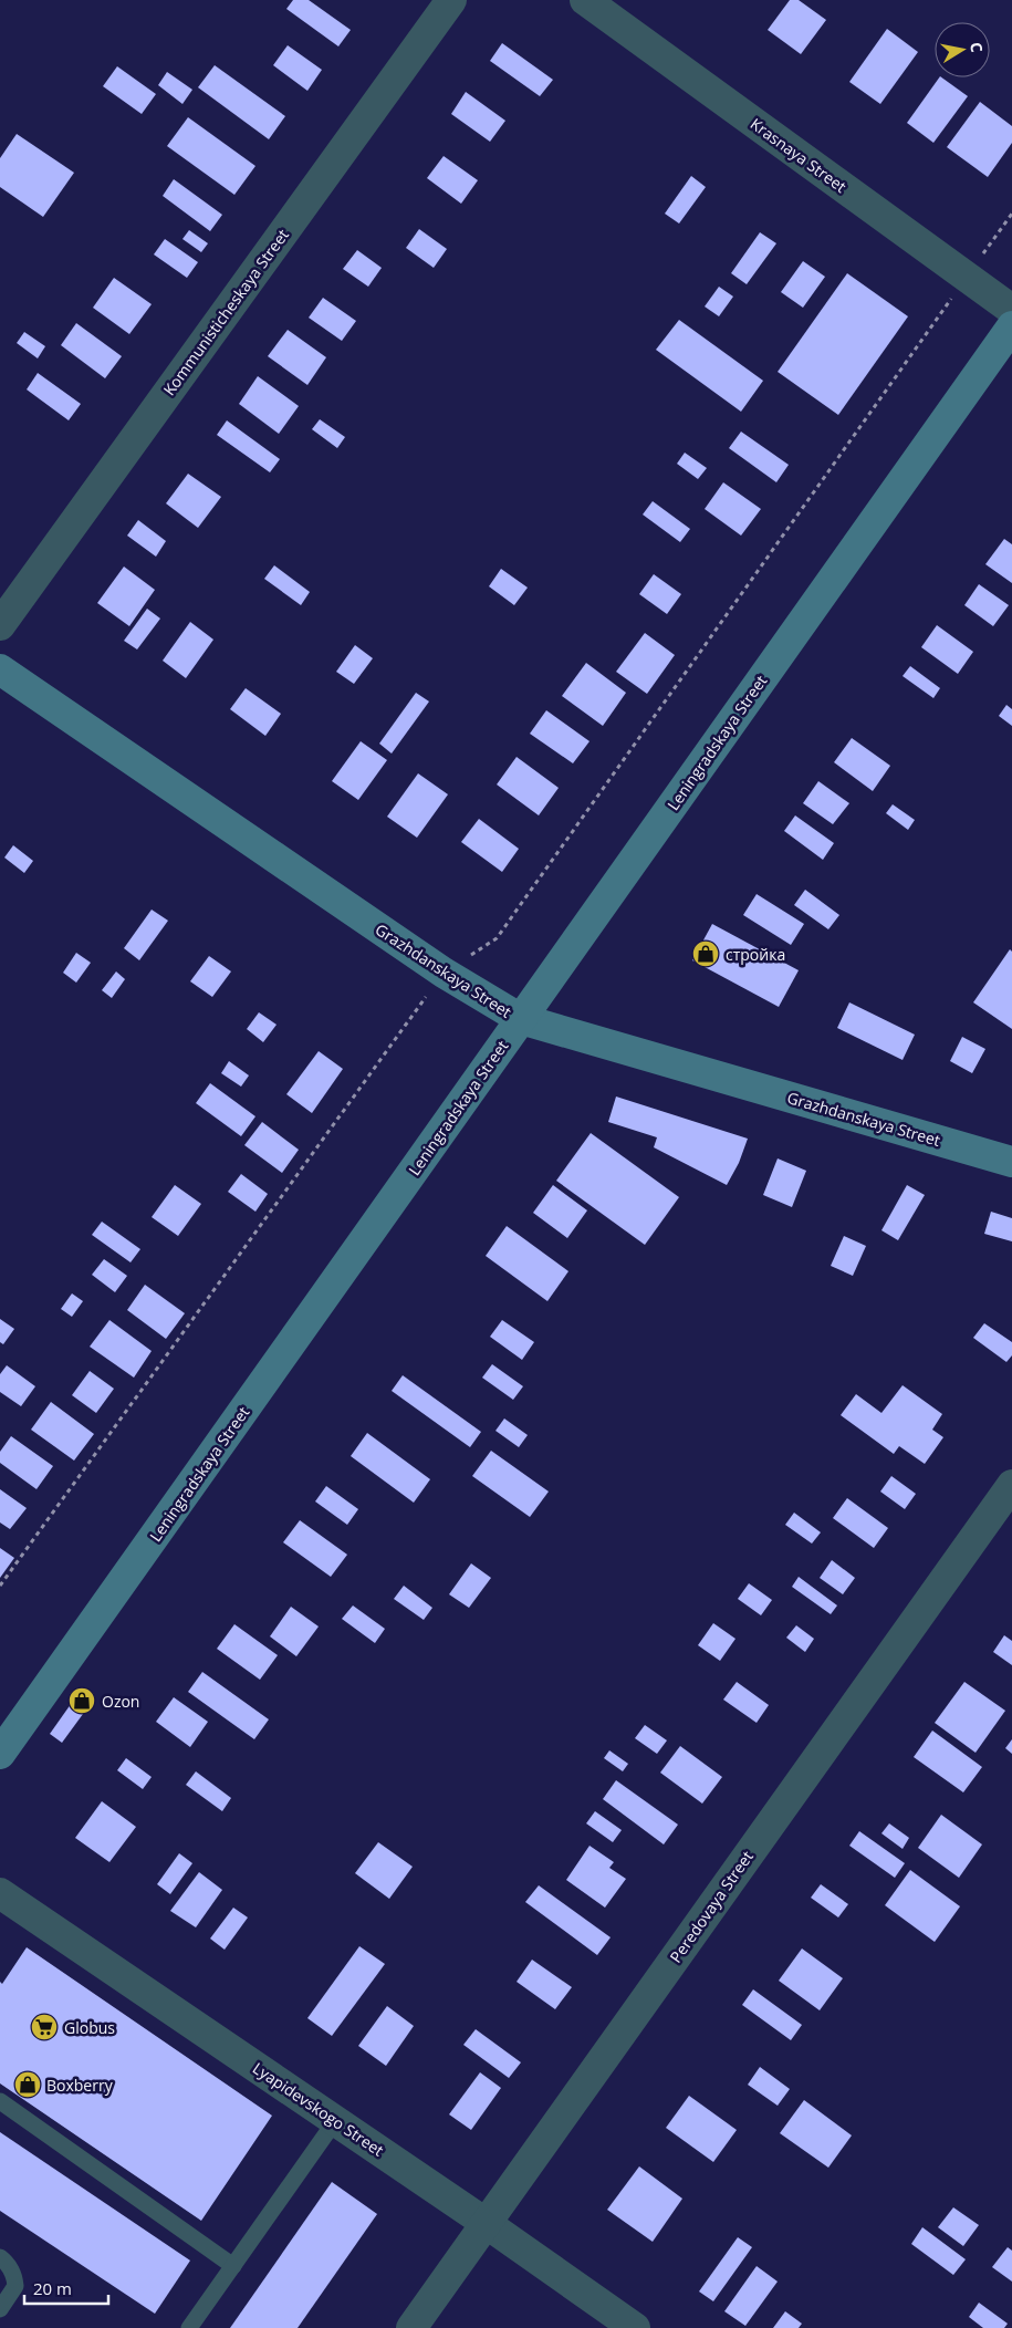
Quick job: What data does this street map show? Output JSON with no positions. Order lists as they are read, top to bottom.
{
  "streets": {
    "street": [
      "Krasnaya Street",
      "Kommunisticheskaya Street",
      "Leningradskaya Street",
      "Grazhdanskaya Street",
      "Peredovaya Street",
      "Lyapidevskogo Street"
    ]
  },
  "crossings": [
    ["Leningradskaya Street", "Grazhdanskaya Street"],
    ["Peredovaya Street", "Lyapidevskogo Street"]
  ],
  "places": {
    "shop": ["стройка", "Ozon", "Boxberry"],
    "supermarket": ["Globus"]
  },
  "scale_bar": "20 m",
  "north": "right"
}
